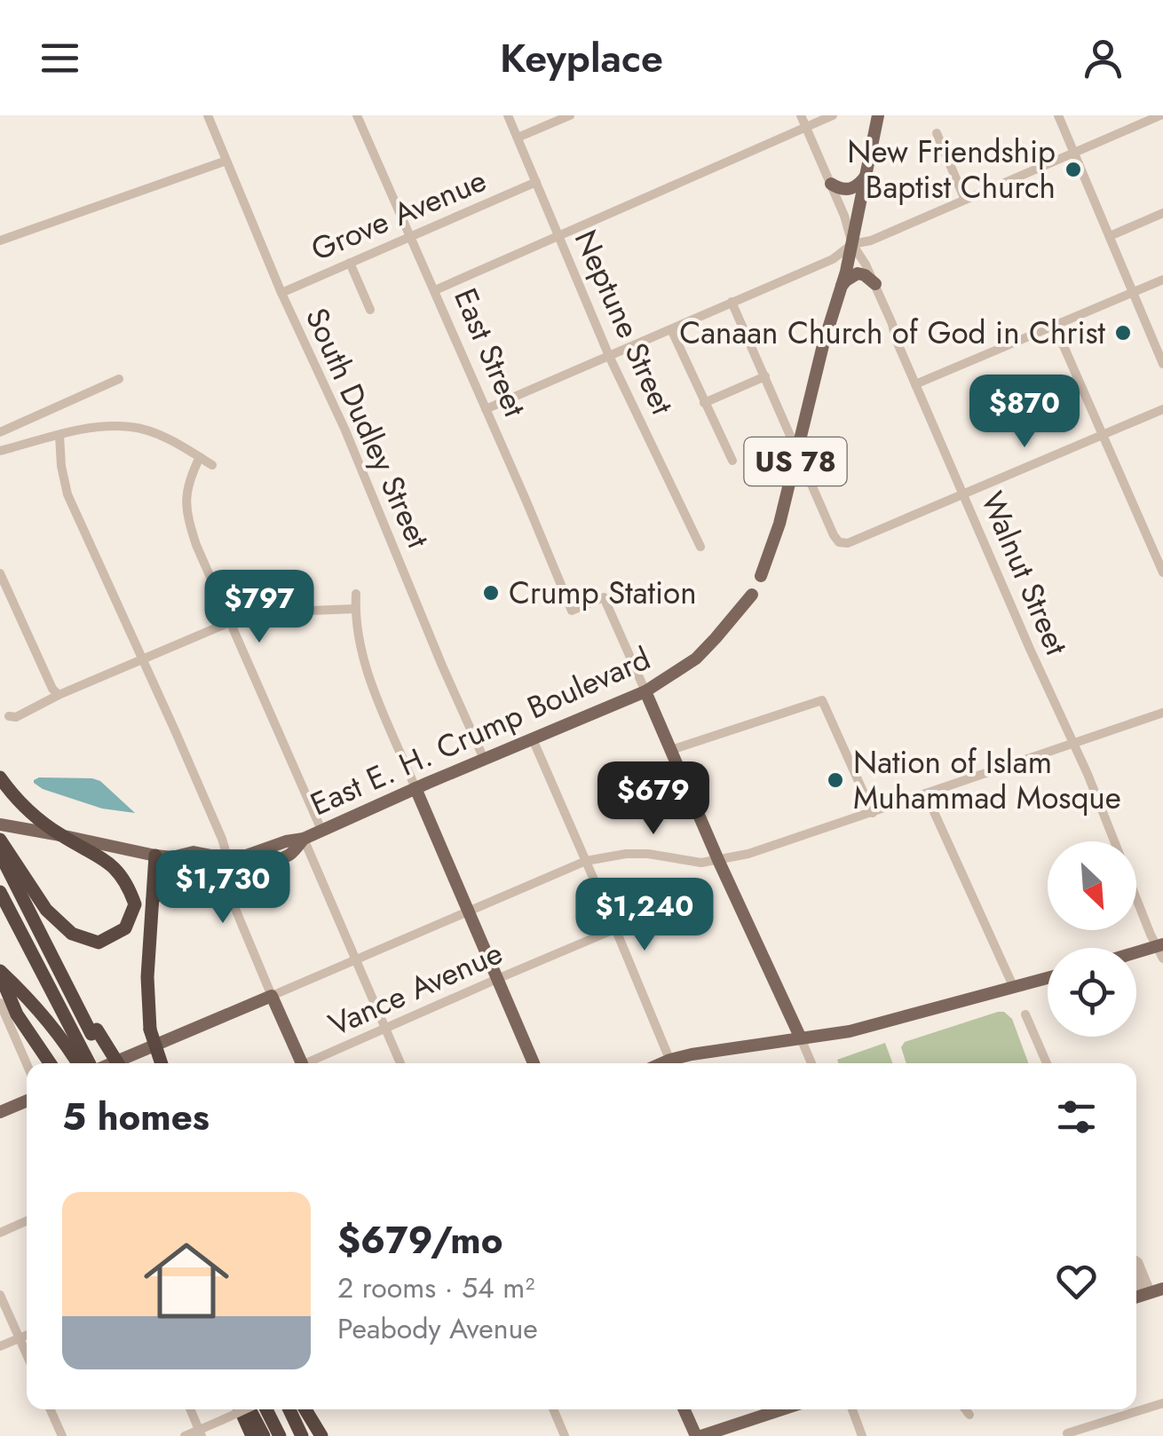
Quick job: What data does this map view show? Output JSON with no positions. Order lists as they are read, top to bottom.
{
  "streets": {
    "main road": ["US 78", "East E. H. Crump Boulevard"],
    "street": [
      "Grove Avenue",
      "Neptune Street",
      "East Street",
      "South Dudley Street",
      "Walnut Street",
      "Vance Avenue"
    ]
  },
  "crossings": [
    ["Grove Avenue", "Neptune Street"],
    ["Grove Avenue", "East Street"],
    ["Grove Avenue", "South Dudley Street"],
    ["East Street", "East E. H. Crump Boulevard"],
    ["South Dudley Street", "East E. H. Crump Boulevard"],
    ["US 78", "Walnut Street"]
  ],
  "places": [
    "New Friendship Baptist Church",
    "Canaan Church of God in Christ",
    "Crump Station",
    "Nation of Islam Muhammad Mosque"
  ],
  "north": "bottom right",
  "page": {
    "header": "Keyplace",
    "price": [
      "$870",
      "$797",
      "$679",
      "$1,730",
      "$1,240"
    ],
    "heading": "5 homes",
    "list": [
      {
        "name": "$679/mo",
        "note": "2 rooms · 54 m² · Peabody Avenue"
      }
    ]
  }
}
